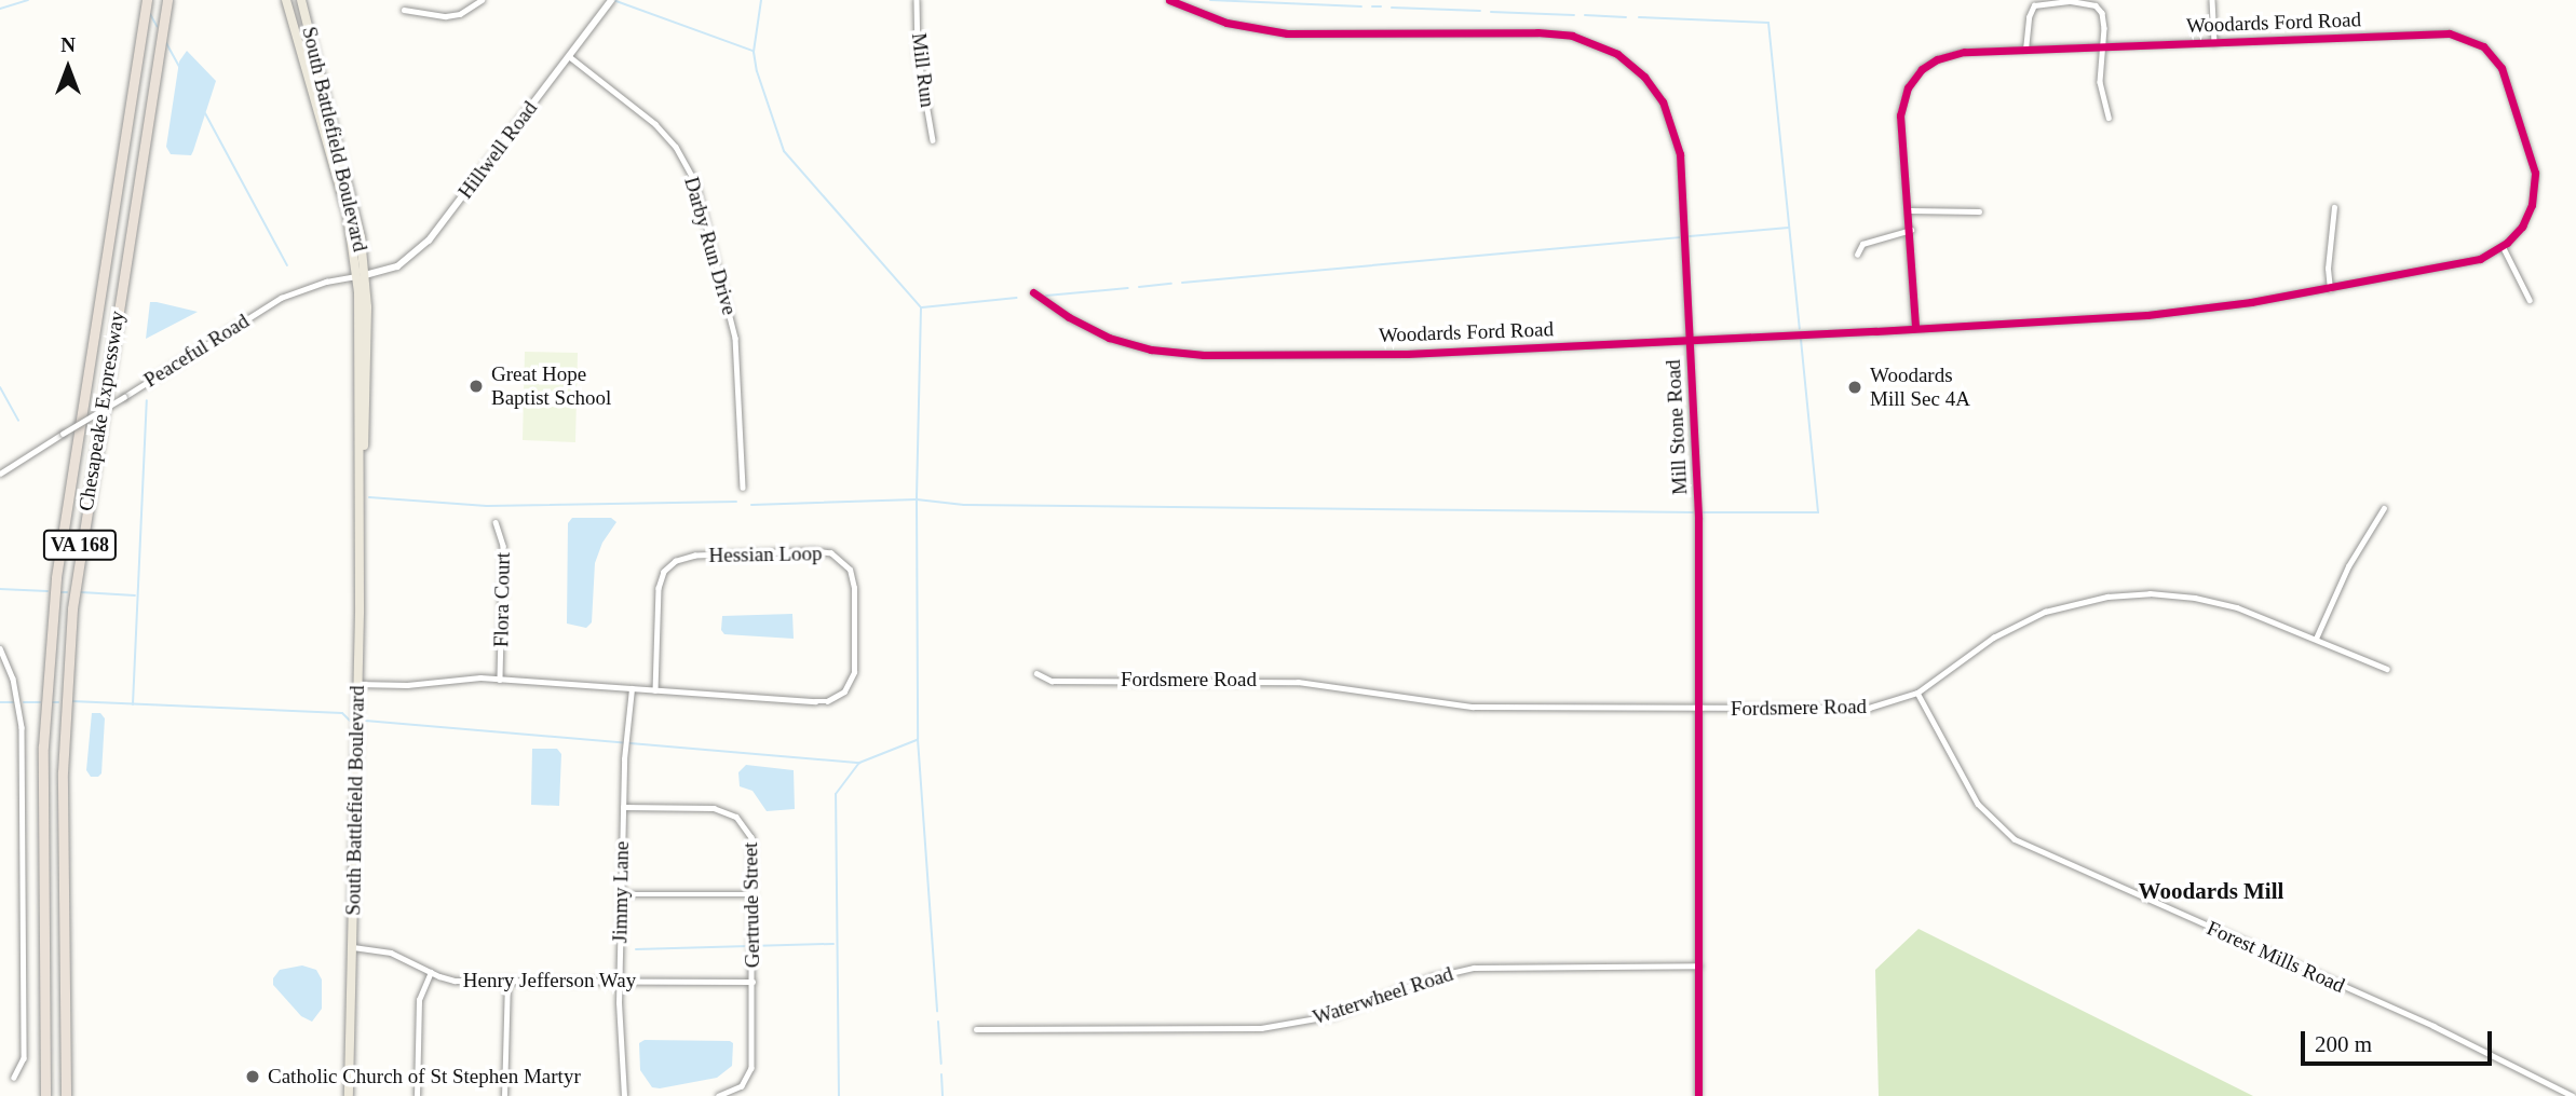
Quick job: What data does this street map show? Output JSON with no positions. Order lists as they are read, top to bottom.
{
  "streets": {
    "highway": ["Chesapeake Expressway", "VA 168"],
    "main road": ["South Battlefield Boulevard"],
    "street": [
      "Woodards Ford Road",
      "Mill Run",
      "Hillwell Road",
      "Darby Run Drive",
      "Peaceful Road",
      "Mill Stone Road",
      "Hessian Loop",
      "Flora Court",
      "Fordsmere Road",
      "Jimmy Lane",
      "Gertrude Street",
      "Forest Mills Road",
      "Henry Jefferson Way",
      "Waterwheel Road"
    ]
  },
  "crossings": [
    ["Woodards Ford Road", "Mill Stone Road"],
    ["South Battlefield Boulevard", "Hillwell Road"],
    ["South Battlefield Boulevard", "Peaceful Road"],
    ["South Battlefield Boulevard", "Hessian Loop"],
    ["South Battlefield Boulevard", "Henry Jefferson Way"],
    ["Hillwell Road", "Darby Run Drive"],
    ["Hillwell Road", "Peaceful Road"],
    ["Mill Stone Road", "Fordsmere Road"],
    ["Mill Stone Road", "Waterwheel Road"],
    ["Hessian Loop", "Flora Court"],
    ["Hessian Loop", "Jimmy Lane"],
    ["Fordsmere Road", "Forest Mills Road"],
    ["Jimmy Lane", "Gertrude Street"],
    ["Jimmy Lane", "Henry Jefferson Way"],
    ["Gertrude Street", "Henry Jefferson Way"]
  ],
  "districts": ["Woodards Mill"],
  "places": ["Great Hope Baptist School", "Woodards Mill Sec 4A", "Catholic Church of St Stephen Martyr"],
  "scale_bar": "200 m",
  "north": "top"
}
